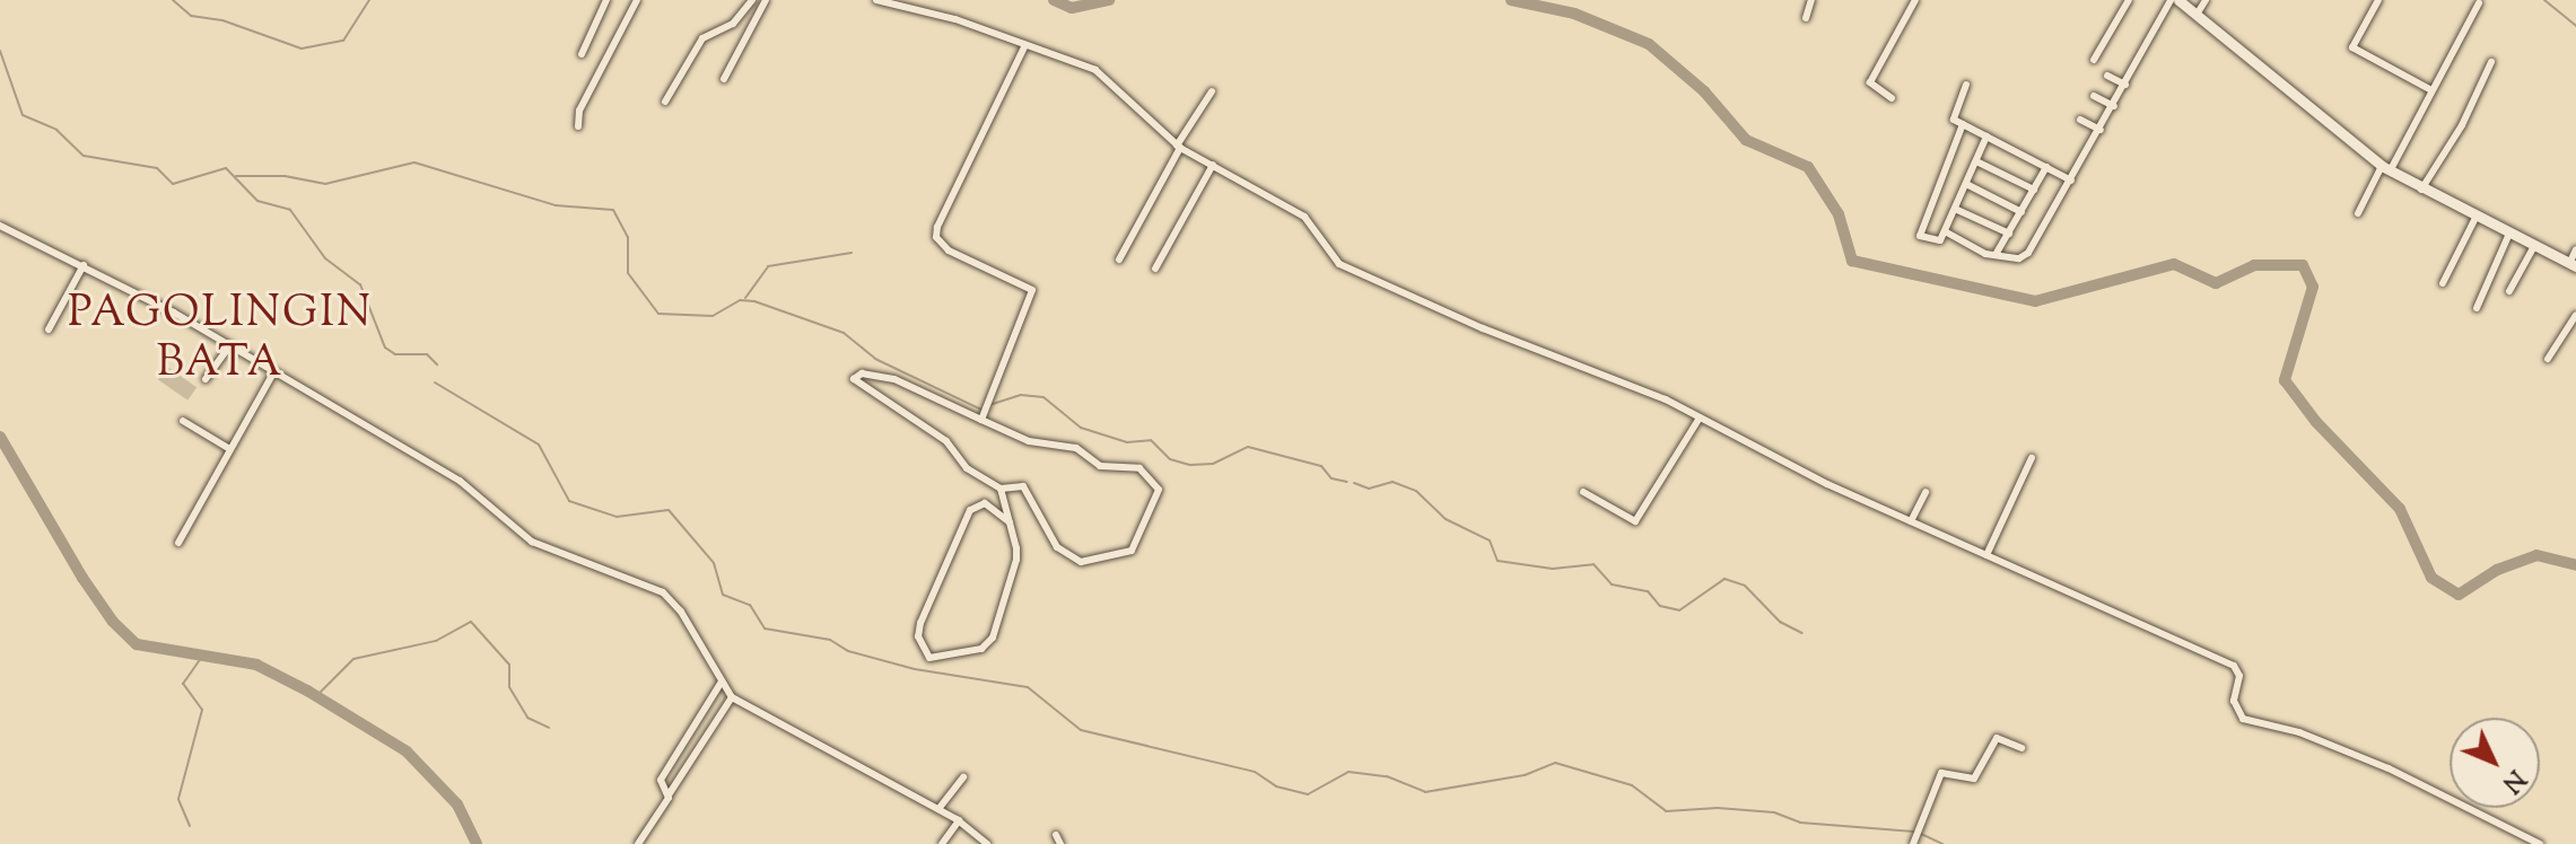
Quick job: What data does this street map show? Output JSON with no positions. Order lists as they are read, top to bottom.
{
  "districts": ["PAGOLINGIN BATA"],
  "north": "bottom right"
}
